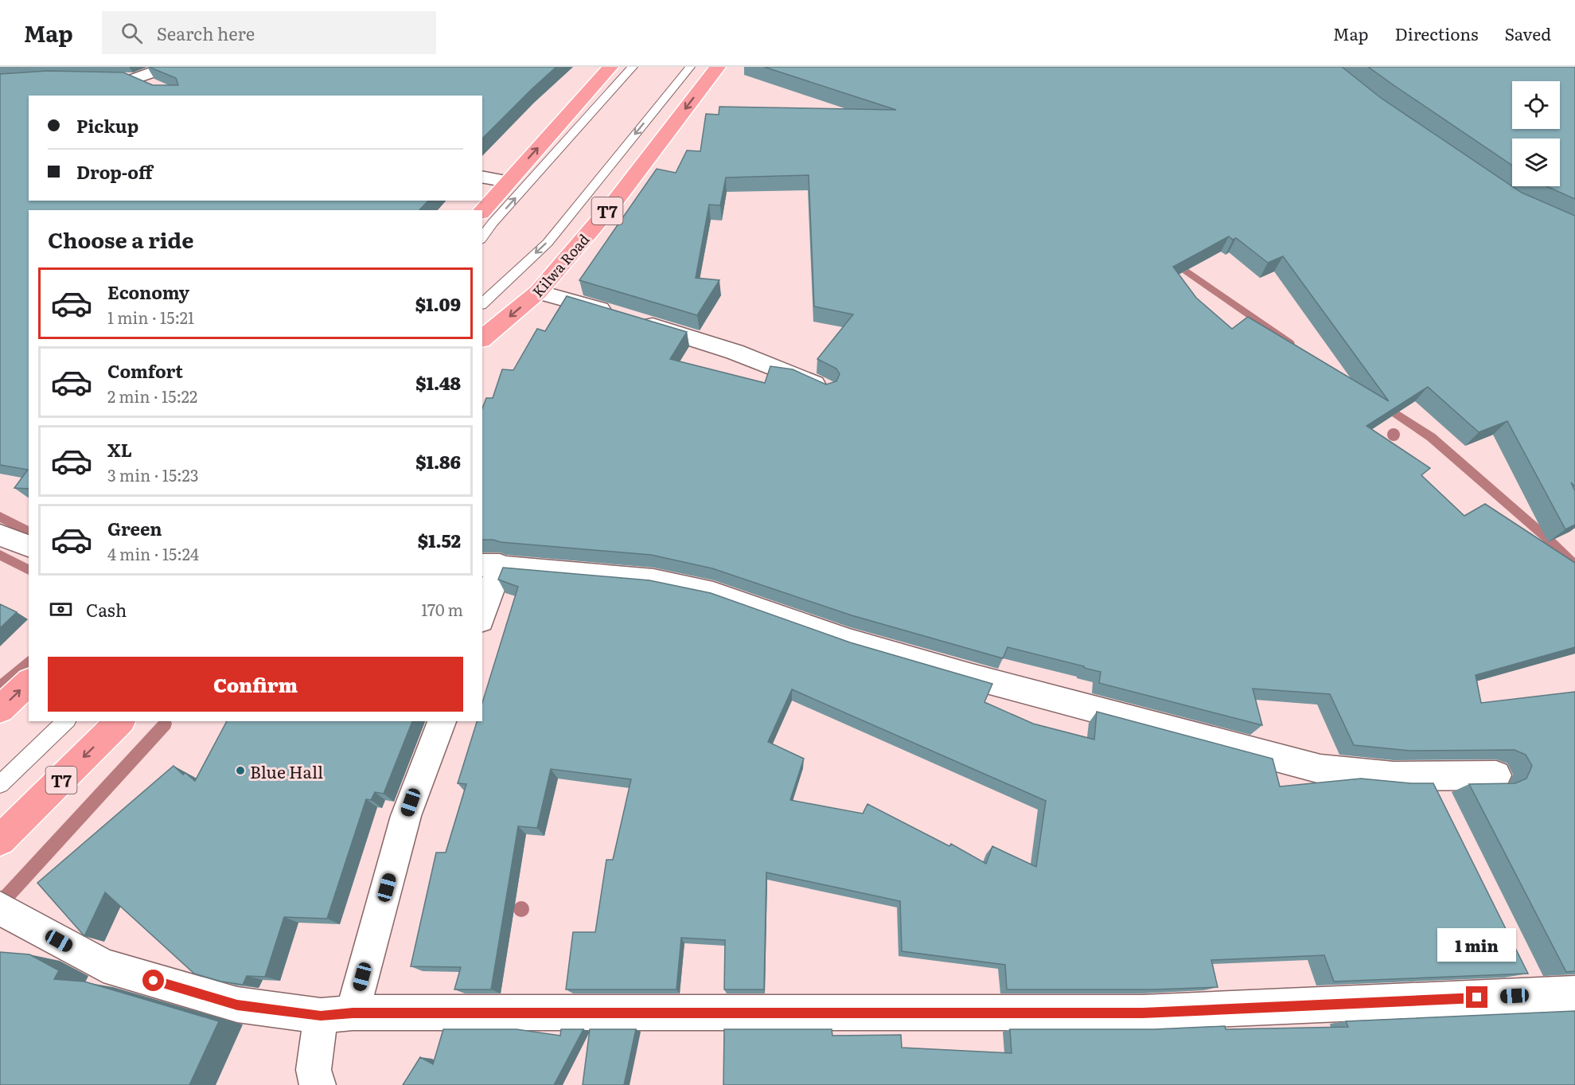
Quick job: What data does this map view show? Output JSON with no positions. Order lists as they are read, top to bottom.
{
  "streets": {
    "highway": ["T7", "Kilwa Road"]
  },
  "places": ["Blue Hall"],
  "page": {
    "header": "Map",
    "search": "Search here",
    "nav": ["Map", "Directions", "Saved"],
    "banner": ["Pickup", "Drop-off"],
    "heading": "Choose a ride",
    "list": [
      {
        "name": "Economy",
        "note": "1 min · 15:21",
        "value": "$1.09"
      },
      {
        "name": "Comfort",
        "note": "2 min · 15:22",
        "value": "$1.48"
      },
      {
        "name": "XL",
        "note": "3 min · 15:23",
        "value": "$1.86"
      },
      {
        "name": "Green",
        "note": "4 min · 15:24",
        "value": "$1.52"
      }
    ],
    "pay": ["Cash", "170 m"],
    "buttons": "Confirm",
    "bubble": "1 min"
  }
}
